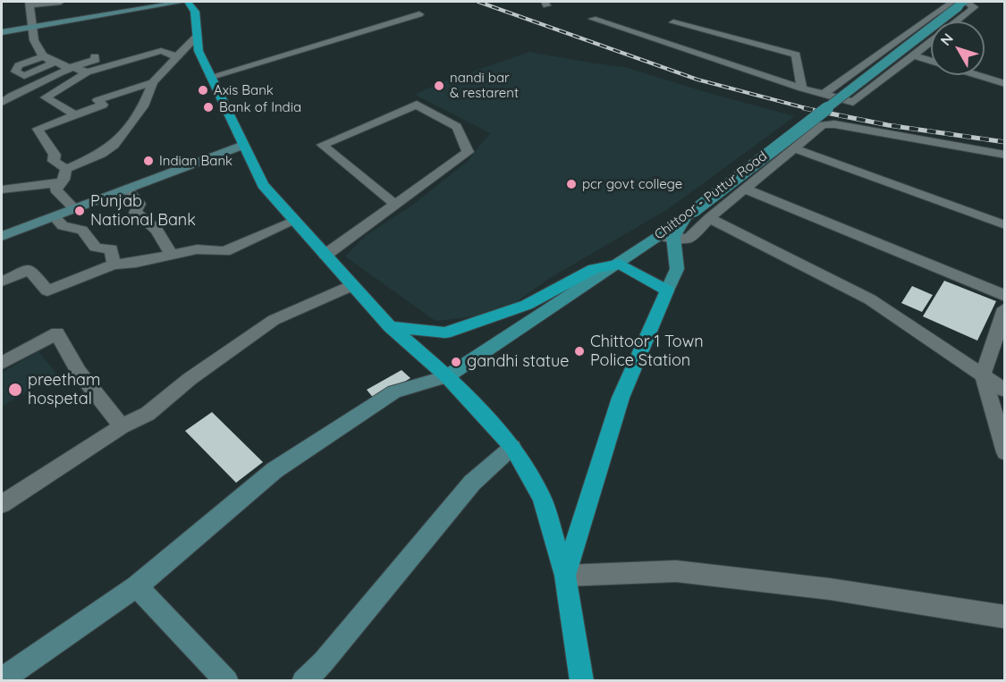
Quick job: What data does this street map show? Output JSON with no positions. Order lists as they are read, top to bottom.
{
  "streets": {
    "main road": ["Chittoor - Puttur Road"]
  },
  "places": [
    "nandi bar & restarent",
    "Axis Bank",
    "Bank of India",
    "Indian Bank",
    "pcr govt college",
    "Punjab National Bank",
    "Chittoor 1 Town Police Station",
    "gandhi statue",
    "preetham hospetal"
  ],
  "north": "top left"
}
